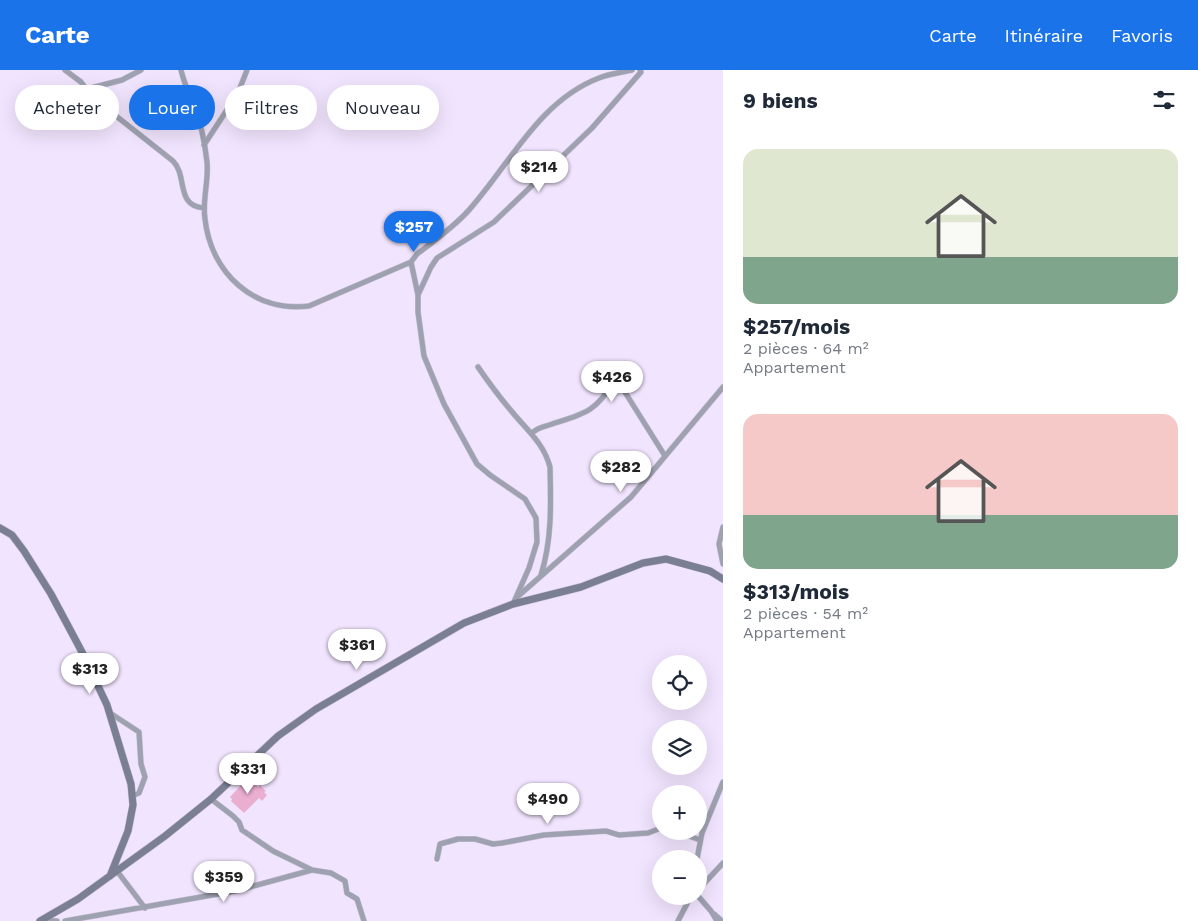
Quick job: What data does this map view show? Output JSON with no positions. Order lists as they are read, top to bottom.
{
  "page": {
    "header": "Carte",
    "nav": ["Carte", "Itinéraire", "Favoris"],
    "heading": "9 biens",
    "chip": [
      "Acheter",
      "Louer",
      "Filtres",
      "Nouveau"
    ],
    "list": [
      {
        "name": "$257/mois",
        "note": "2 pièces · 64 m² · Appartement"
      },
      {
        "name": "$313/mois",
        "note": "2 pièces · 54 m² · Appartement"
      }
    ],
    "price": [
      "$214",
      "$257",
      "$426",
      "$282",
      "$361",
      "$313",
      "$331",
      "$490",
      "$359"
    ],
    "map_buttons": ["+", "−"]
  }
}
